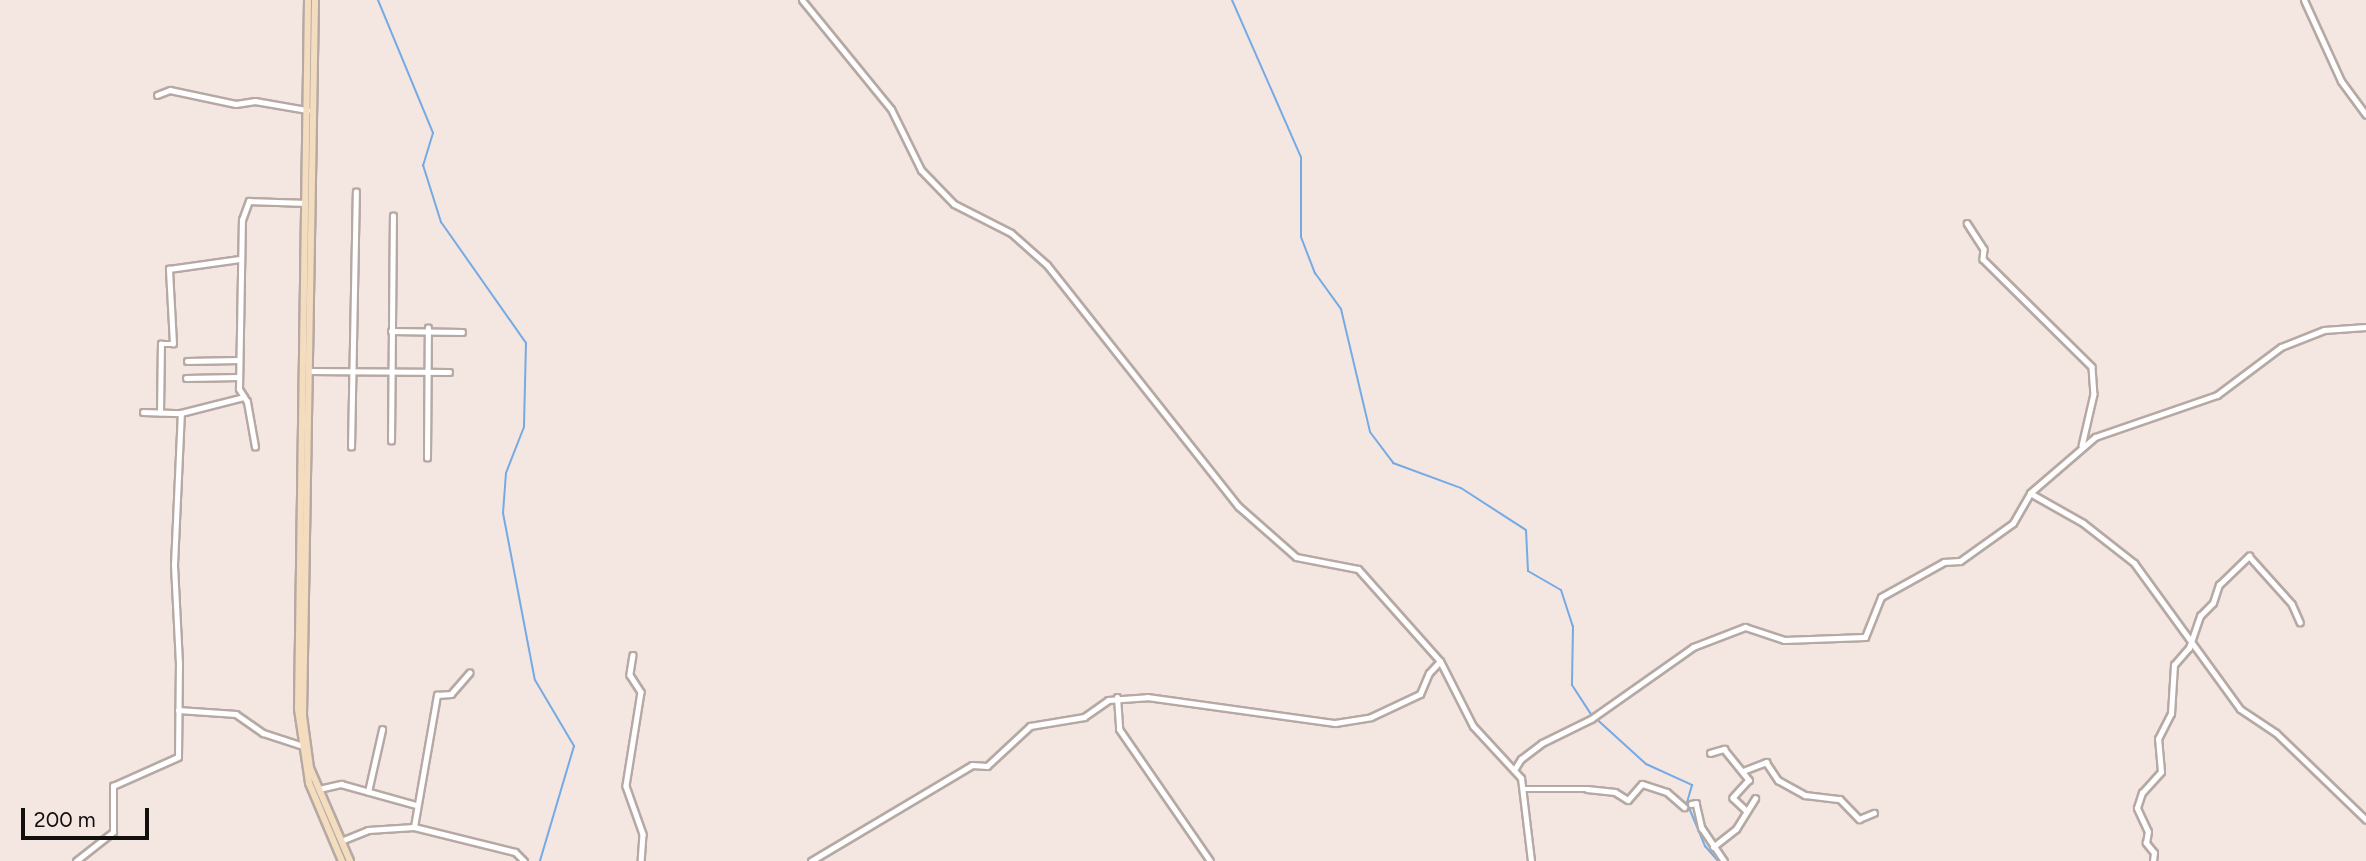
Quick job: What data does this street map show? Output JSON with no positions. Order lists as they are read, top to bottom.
{
  "scale_bar": "200 m"
}
